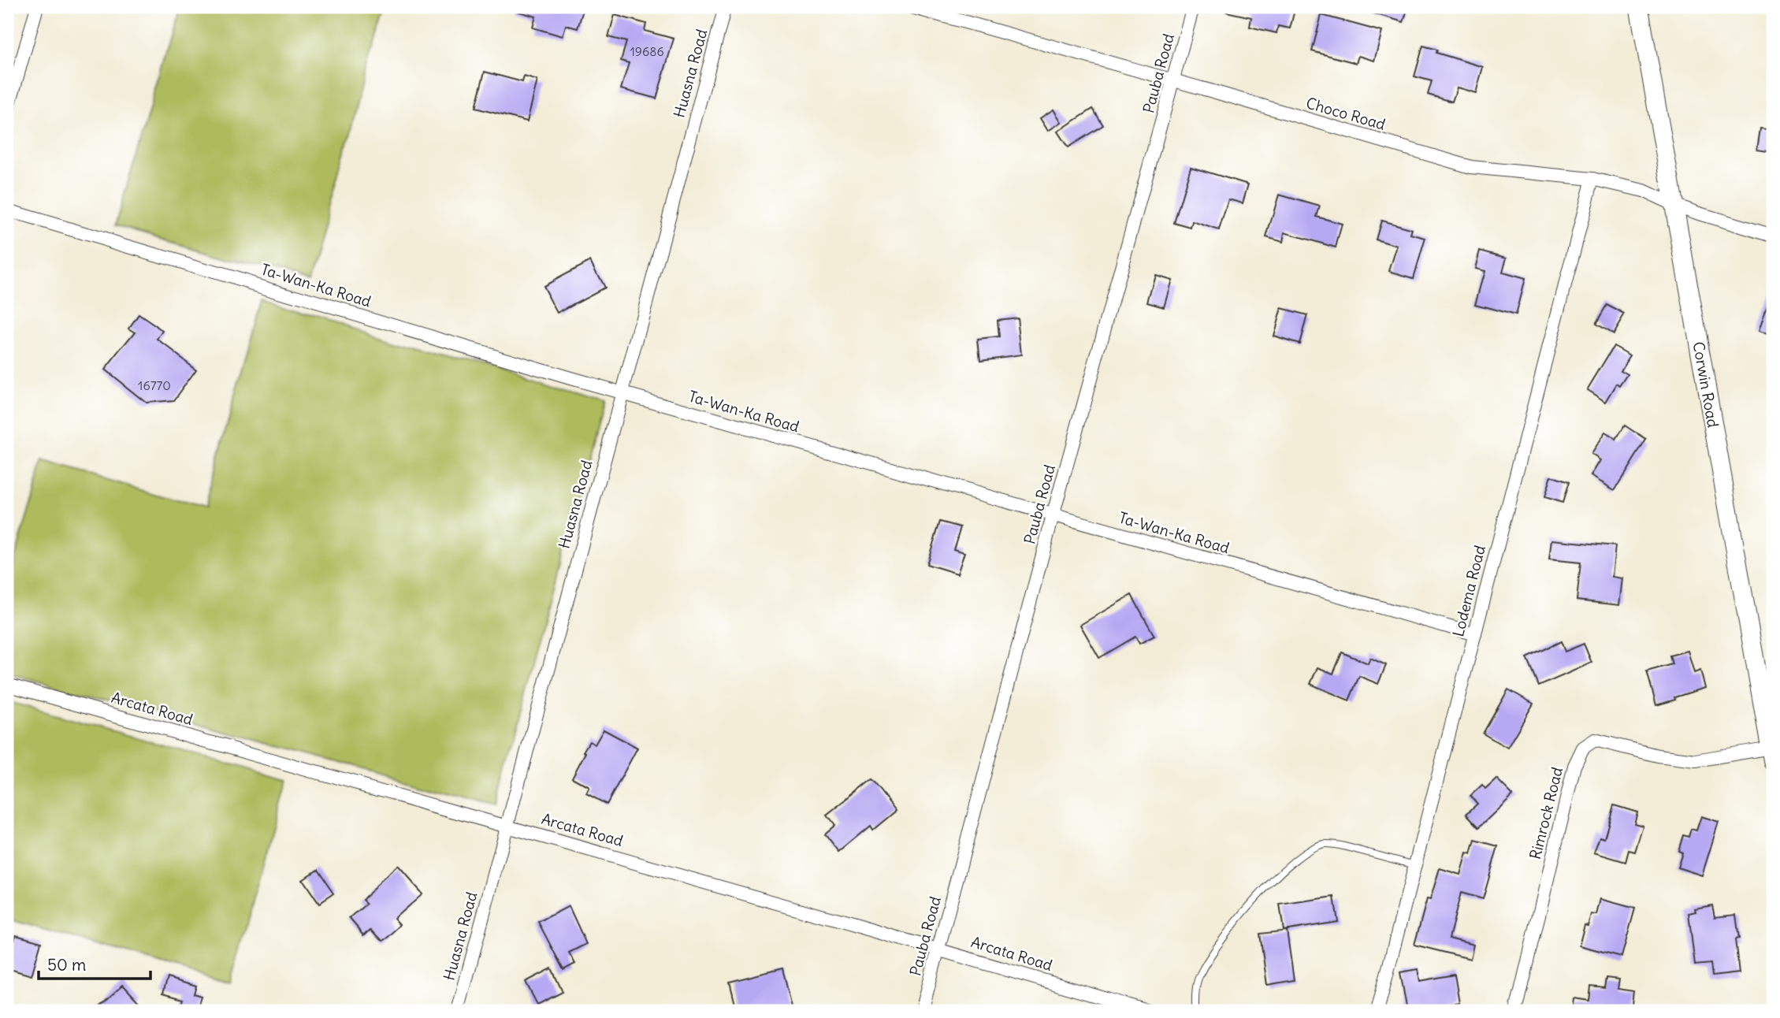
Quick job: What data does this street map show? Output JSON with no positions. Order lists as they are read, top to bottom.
{
  "streets": {
    "main road": ["Corwin Road"],
    "street": [
      "Huasna Road",
      "Pauba Road",
      "Choco Road",
      "Ta-Wan-Ka Road",
      "Lodema Road",
      "Arcata Road",
      "Rimrock Road"
    ]
  },
  "crossings": [
    ["Huasna Road", "Ta-Wan-Ka Road"],
    ["Huasna Road", "Arcata Road"],
    ["Pauba Road", "Choco Road"],
    ["Pauba Road", "Ta-Wan-Ka Road"],
    ["Pauba Road", "Arcata Road"],
    ["Choco Road", "Corwin Road"],
    ["Choco Road", "Lodema Road"],
    ["Ta-Wan-Ka Road", "Lodema Road"],
    ["Corwin Road", "Rimrock Road"]
  ],
  "house_numbers": ["19686", "16770"],
  "scale_bar": "50 m"
}
